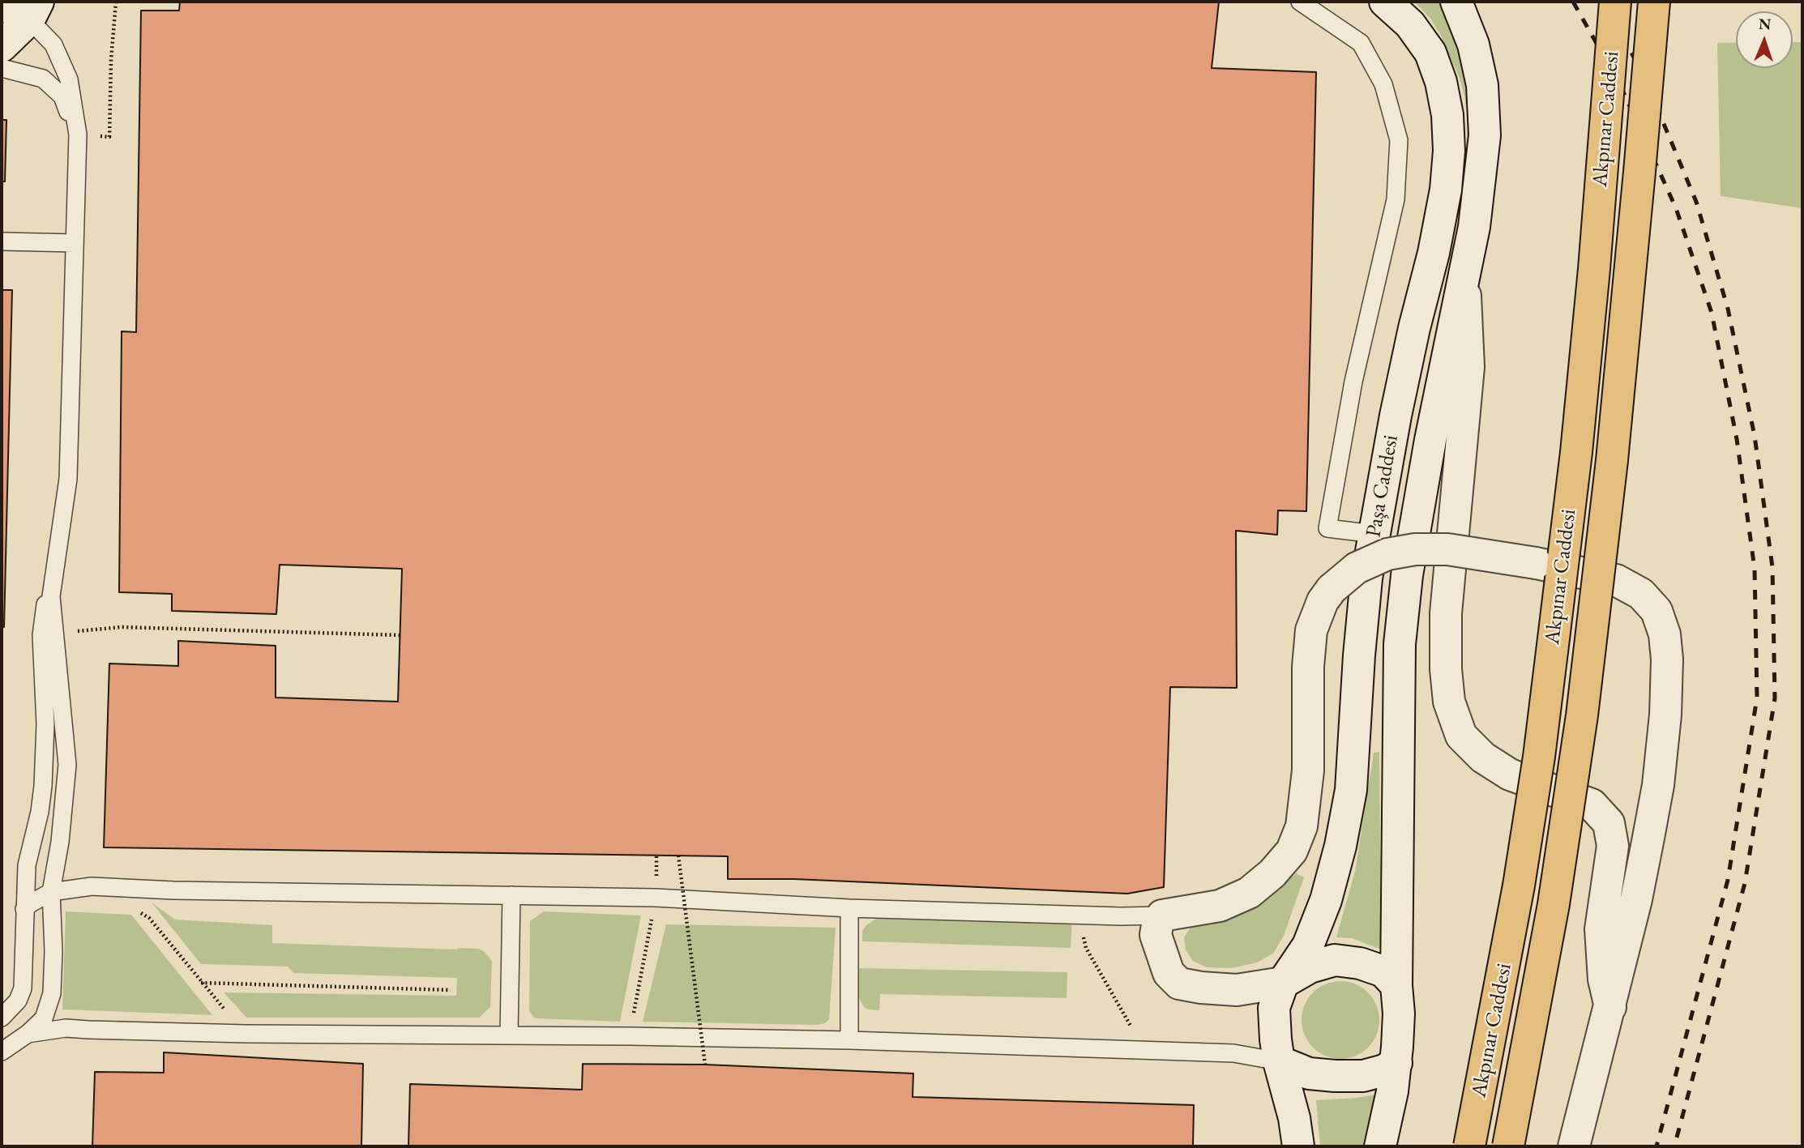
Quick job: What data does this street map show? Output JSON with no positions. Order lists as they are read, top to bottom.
{
  "streets": {
    "main road": ["Akpınar Caddesi", "Paşa Caddesi"]
  },
  "north": "top"
}
